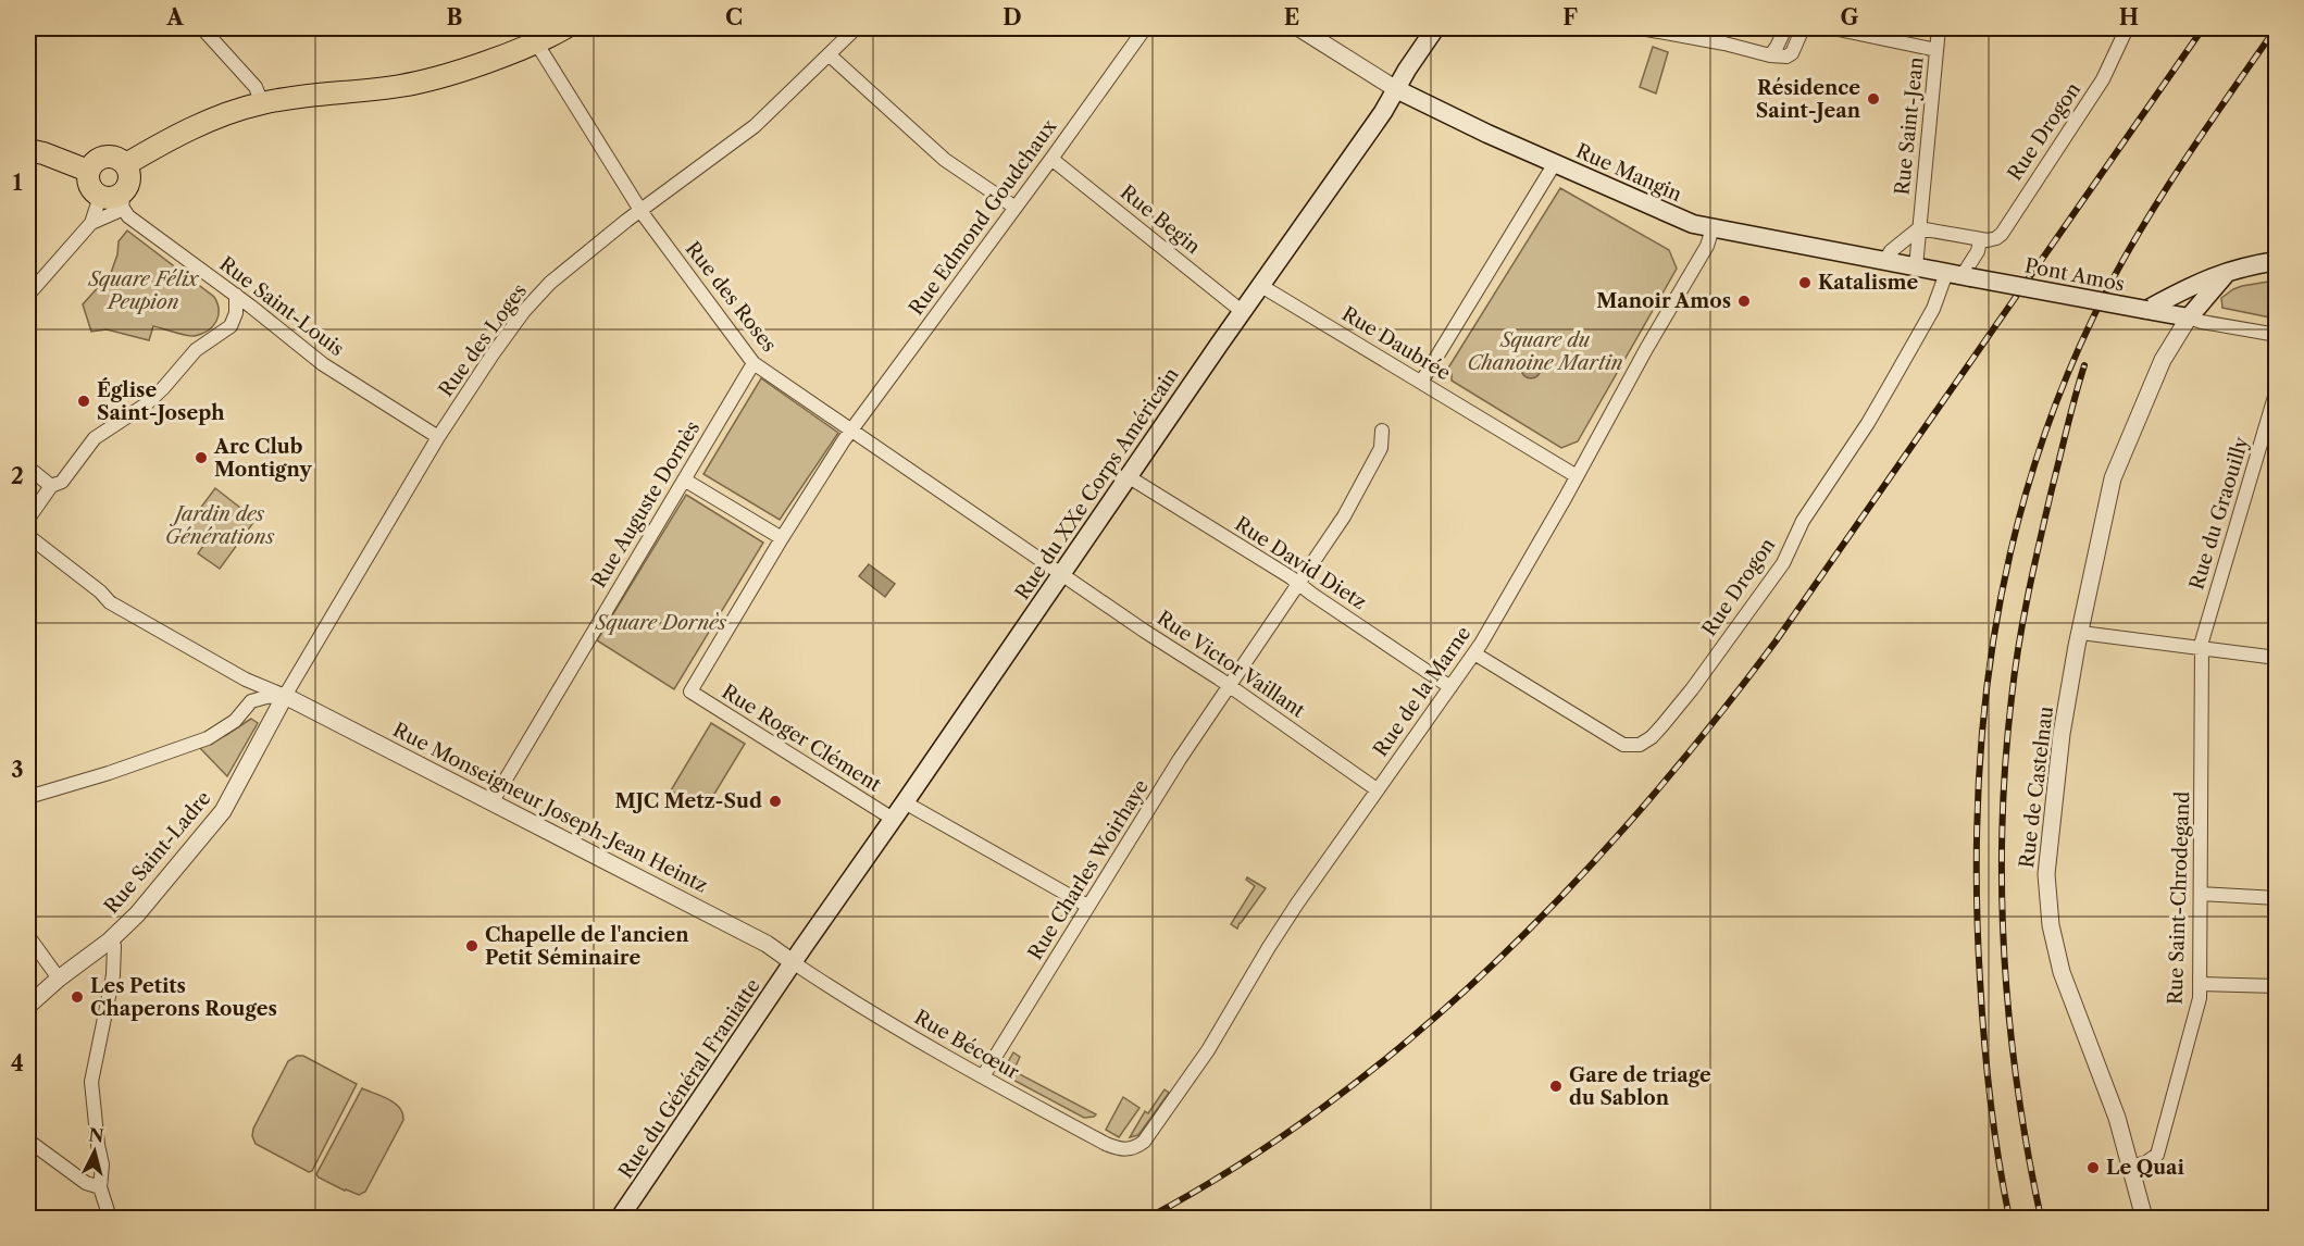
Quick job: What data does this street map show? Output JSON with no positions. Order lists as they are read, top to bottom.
{
  "streets": {
    "main road": [
      "Rue Mangin",
      "Pont Amos",
      "Rue du XXe Corps Américain",
      "Rue du Général Franiatte"
    ],
    "street": [
      "Rue Saint-Jean",
      "Rue Drogon",
      "Rue Edmond Goudchaux",
      "Rue Begin",
      "Rue des Roses",
      "Rue Saint-Louis",
      "Rue des Loges",
      "Rue Daubrée",
      "Rue Auguste Dornès",
      "Rue du Graouilly",
      "Rue David Dietz",
      "Rue Victor Vaillant",
      "Rue de la Marne",
      "Rue Roger Clément",
      "Rue de Castelnau",
      "Rue Monseigneur Joseph-Jean Heintz",
      "Rue Saint-Ladre",
      "Rue Charles Woirhaye",
      "Rue Saint-Chrodegand",
      "Rue Bécœur"
    ]
  },
  "crossings": [
    ["Rue Saint-Jean", "Rue Mangin"],
    ["Rue Drogon", "Rue Mangin"],
    ["Rue Drogon", "Pont Amos"],
    ["Rue Drogon", "Rue de la Marne"],
    ["Rue Mangin", "Pont Amos"],
    ["Rue Mangin", "Rue du XXe Corps Américain"],
    ["Rue Mangin", "Rue de la Marne"],
    ["Rue Edmond Goudchaux", "Rue Begin"],
    ["Rue Edmond Goudchaux", "Rue des Roses"],
    ["Rue Begin", "Rue du XXe Corps Américain"],
    ["Pont Amos", "Rue de Castelnau"],
    ["Rue des Roses", "Rue des Loges"],
    ["Rue des Roses", "Rue du XXe Corps Américain"],
    ["Rue des Roses", "Rue Auguste Dornès"],
    ["Rue des Roses", "Rue Victor Vaillant"],
    ["Rue Saint-Louis", "Rue des Loges"],
    ["Rue des Loges", "Rue Monseigneur Joseph-Jean Heintz"],
    ["Rue des Loges", "Rue Saint-Ladre"],
    ["Rue Daubrée", "Rue du XXe Corps Américain"],
    ["Rue Daubrée", "Rue de la Marne"],
    ["Rue du XXe Corps Américain", "Rue David Dietz"],
    ["Rue du XXe Corps Américain", "Rue Victor Vaillant"],
    ["Rue du XXe Corps Américain", "Rue Roger Clément"],
    ["Rue du XXe Corps Américain", "Rue Monseigneur Joseph-Jean Heintz"],
    ["Rue du XXe Corps Américain", "Rue Bécœur"],
    ["Rue du XXe Corps Américain", "Rue du Général Franiatte"],
    ["Rue Auguste Dornès", "Rue Monseigneur Joseph-Jean Heintz"],
    ["Rue du Graouilly", "Rue Saint-Chrodegand"],
    ["Rue David Dietz", "Rue de la Marne"],
    ["Rue David Dietz", "Rue Charles Woirhaye"],
    ["Rue Victor Vaillant", "Rue de la Marne"],
    ["Rue Victor Vaillant", "Rue Charles Woirhaye"],
    ["Rue de la Marne", "Rue Bécœur"],
    ["Rue de Castelnau", "Rue Saint-Chrodegand"],
    ["Rue Monseigneur Joseph-Jean Heintz", "Rue Saint-Ladre"],
    ["Rue Monseigneur Joseph-Jean Heintz", "Rue Bécœur"],
    ["Rue Monseigneur Joseph-Jean Heintz", "Rue du Général Franiatte"],
    ["Rue Charles Woirhaye", "Rue Bécœur"],
    ["Rue Bécœur", "Rue du Général Franiatte"]
  ],
  "parks": [
    "Square Félix Peupion",
    "Square du Chanoine Martin",
    "Jardin des Générations",
    "Square Dornès"
  ],
  "places": [
    "Résidence Saint-Jean",
    "Katalisme",
    "Manoir Amos",
    "Église Saint-Joseph",
    "Arc Club Montigny",
    "MJC Metz-Sud",
    "Chapelle de l'ancien Petit Séminaire",
    "Les Petits Chaperons Rouges",
    "Gare de triage du Sablon",
    "Le Quai"
  ],
  "north": "top",
  "grid": {
    "columns": [
      "A",
      "B",
      "C",
      "D",
      "E",
      "F",
      "G",
      "H"
    ],
    "rows": [
      "1",
      "2",
      "3",
      "4"
    ]
  }
}
